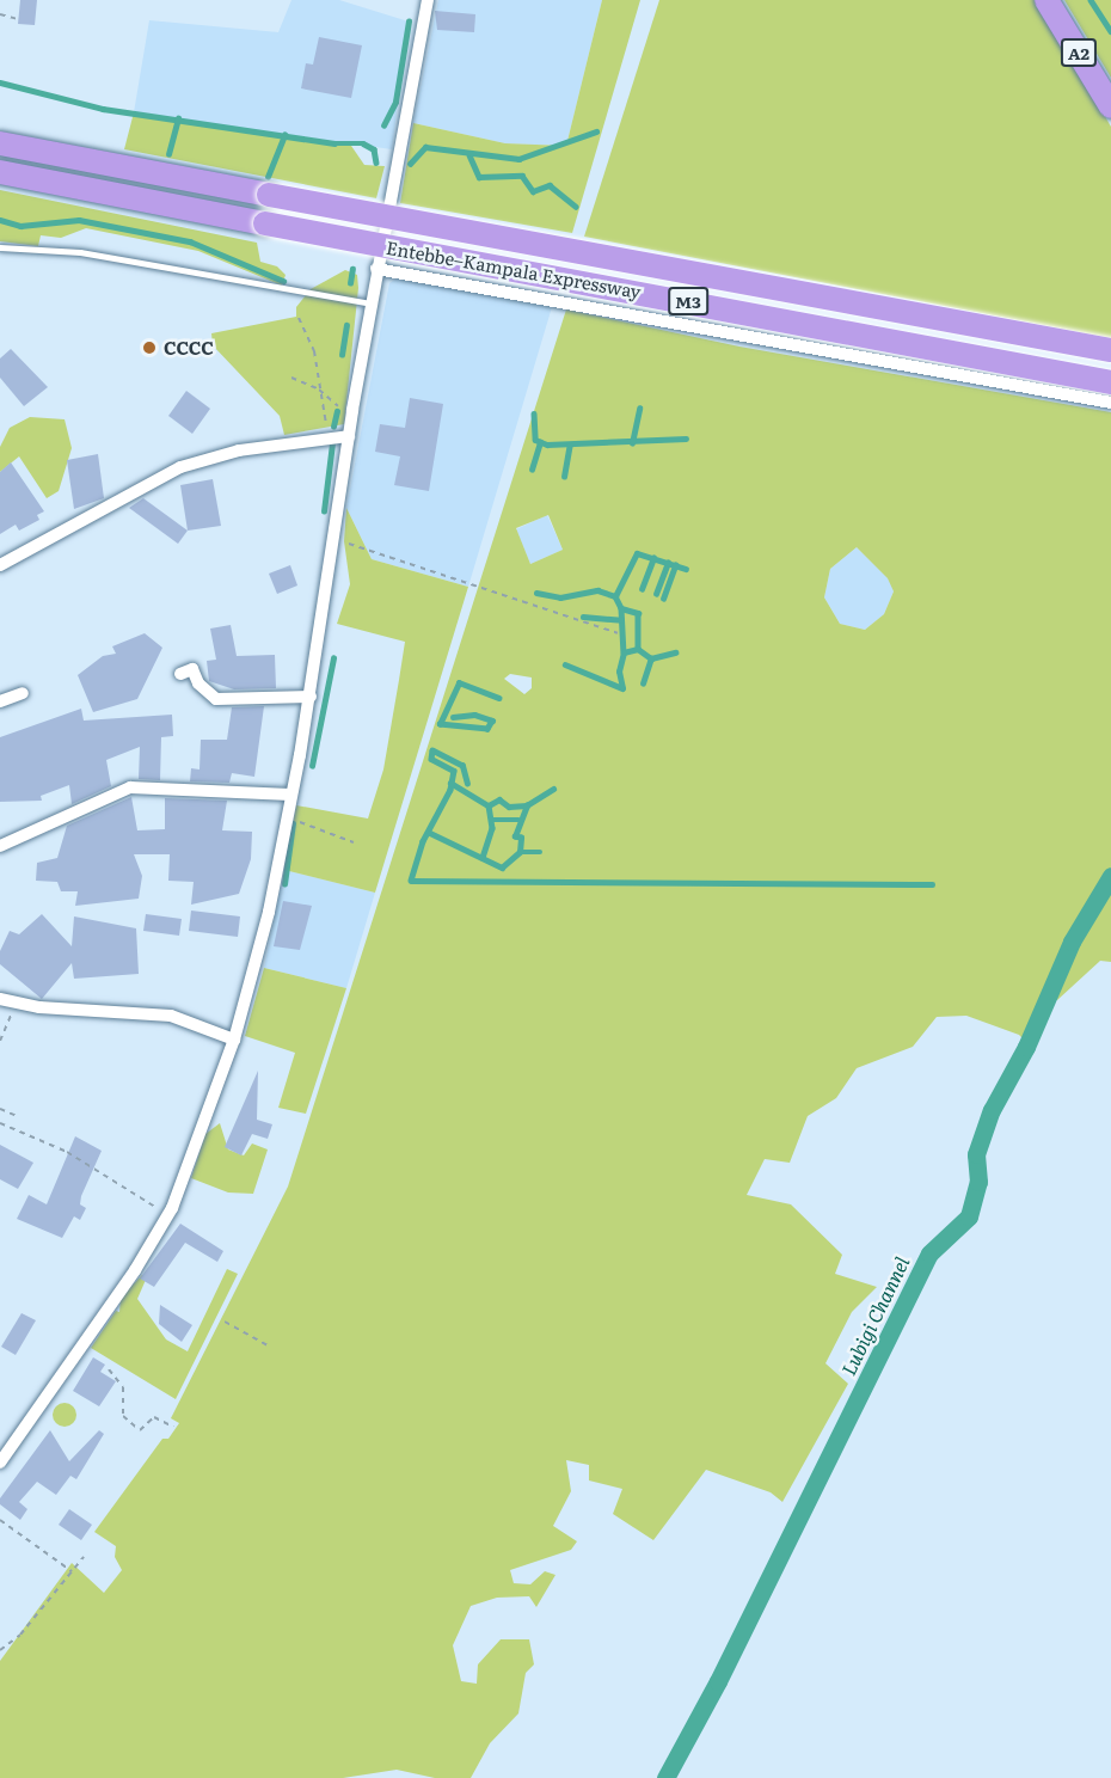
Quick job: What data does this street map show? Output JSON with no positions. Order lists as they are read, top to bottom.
{
  "streets": {
    "highway": ["A2", "Entebbe–Kampala Expressway", "M3"]
  },
  "water": ["Lubigi Channel"],
  "places": ["CCCC"]
}
